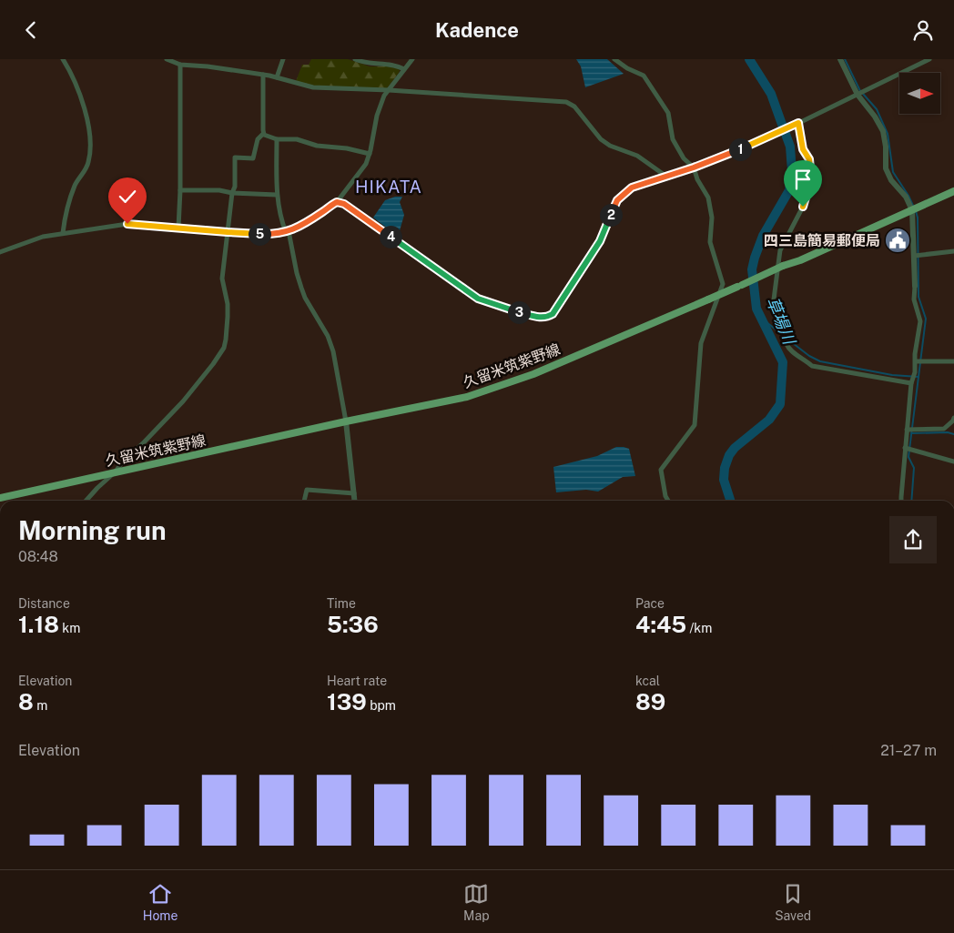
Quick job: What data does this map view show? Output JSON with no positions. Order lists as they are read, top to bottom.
{
  "streets": {
    "main road": ["久留米筑紫野線"]
  },
  "districts": ["HIKATA"],
  "water": ["草場川"],
  "places": {
    "public building": ["四三島簡易郵便局"]
  },
  "north": "right",
  "page": {
    "header": "Kadence",
    "pins": [
      "1",
      "2",
      "5",
      "4",
      "3"
    ],
    "heading": ["Morning run", "08:48"],
    "stats": [
      ["Distance", "1.18 km"],
      ["Time", "5:36"],
      ["Pace", "4:45 /km"],
      ["Elevation", "8 m"],
      ["Heart rate", "139 bpm"],
      ["kcal", "89"]
    ],
    "chart": ["Elevation", "21–27 m"],
    "tabs": ["Home", "Map", "Saved"]
  }
}
